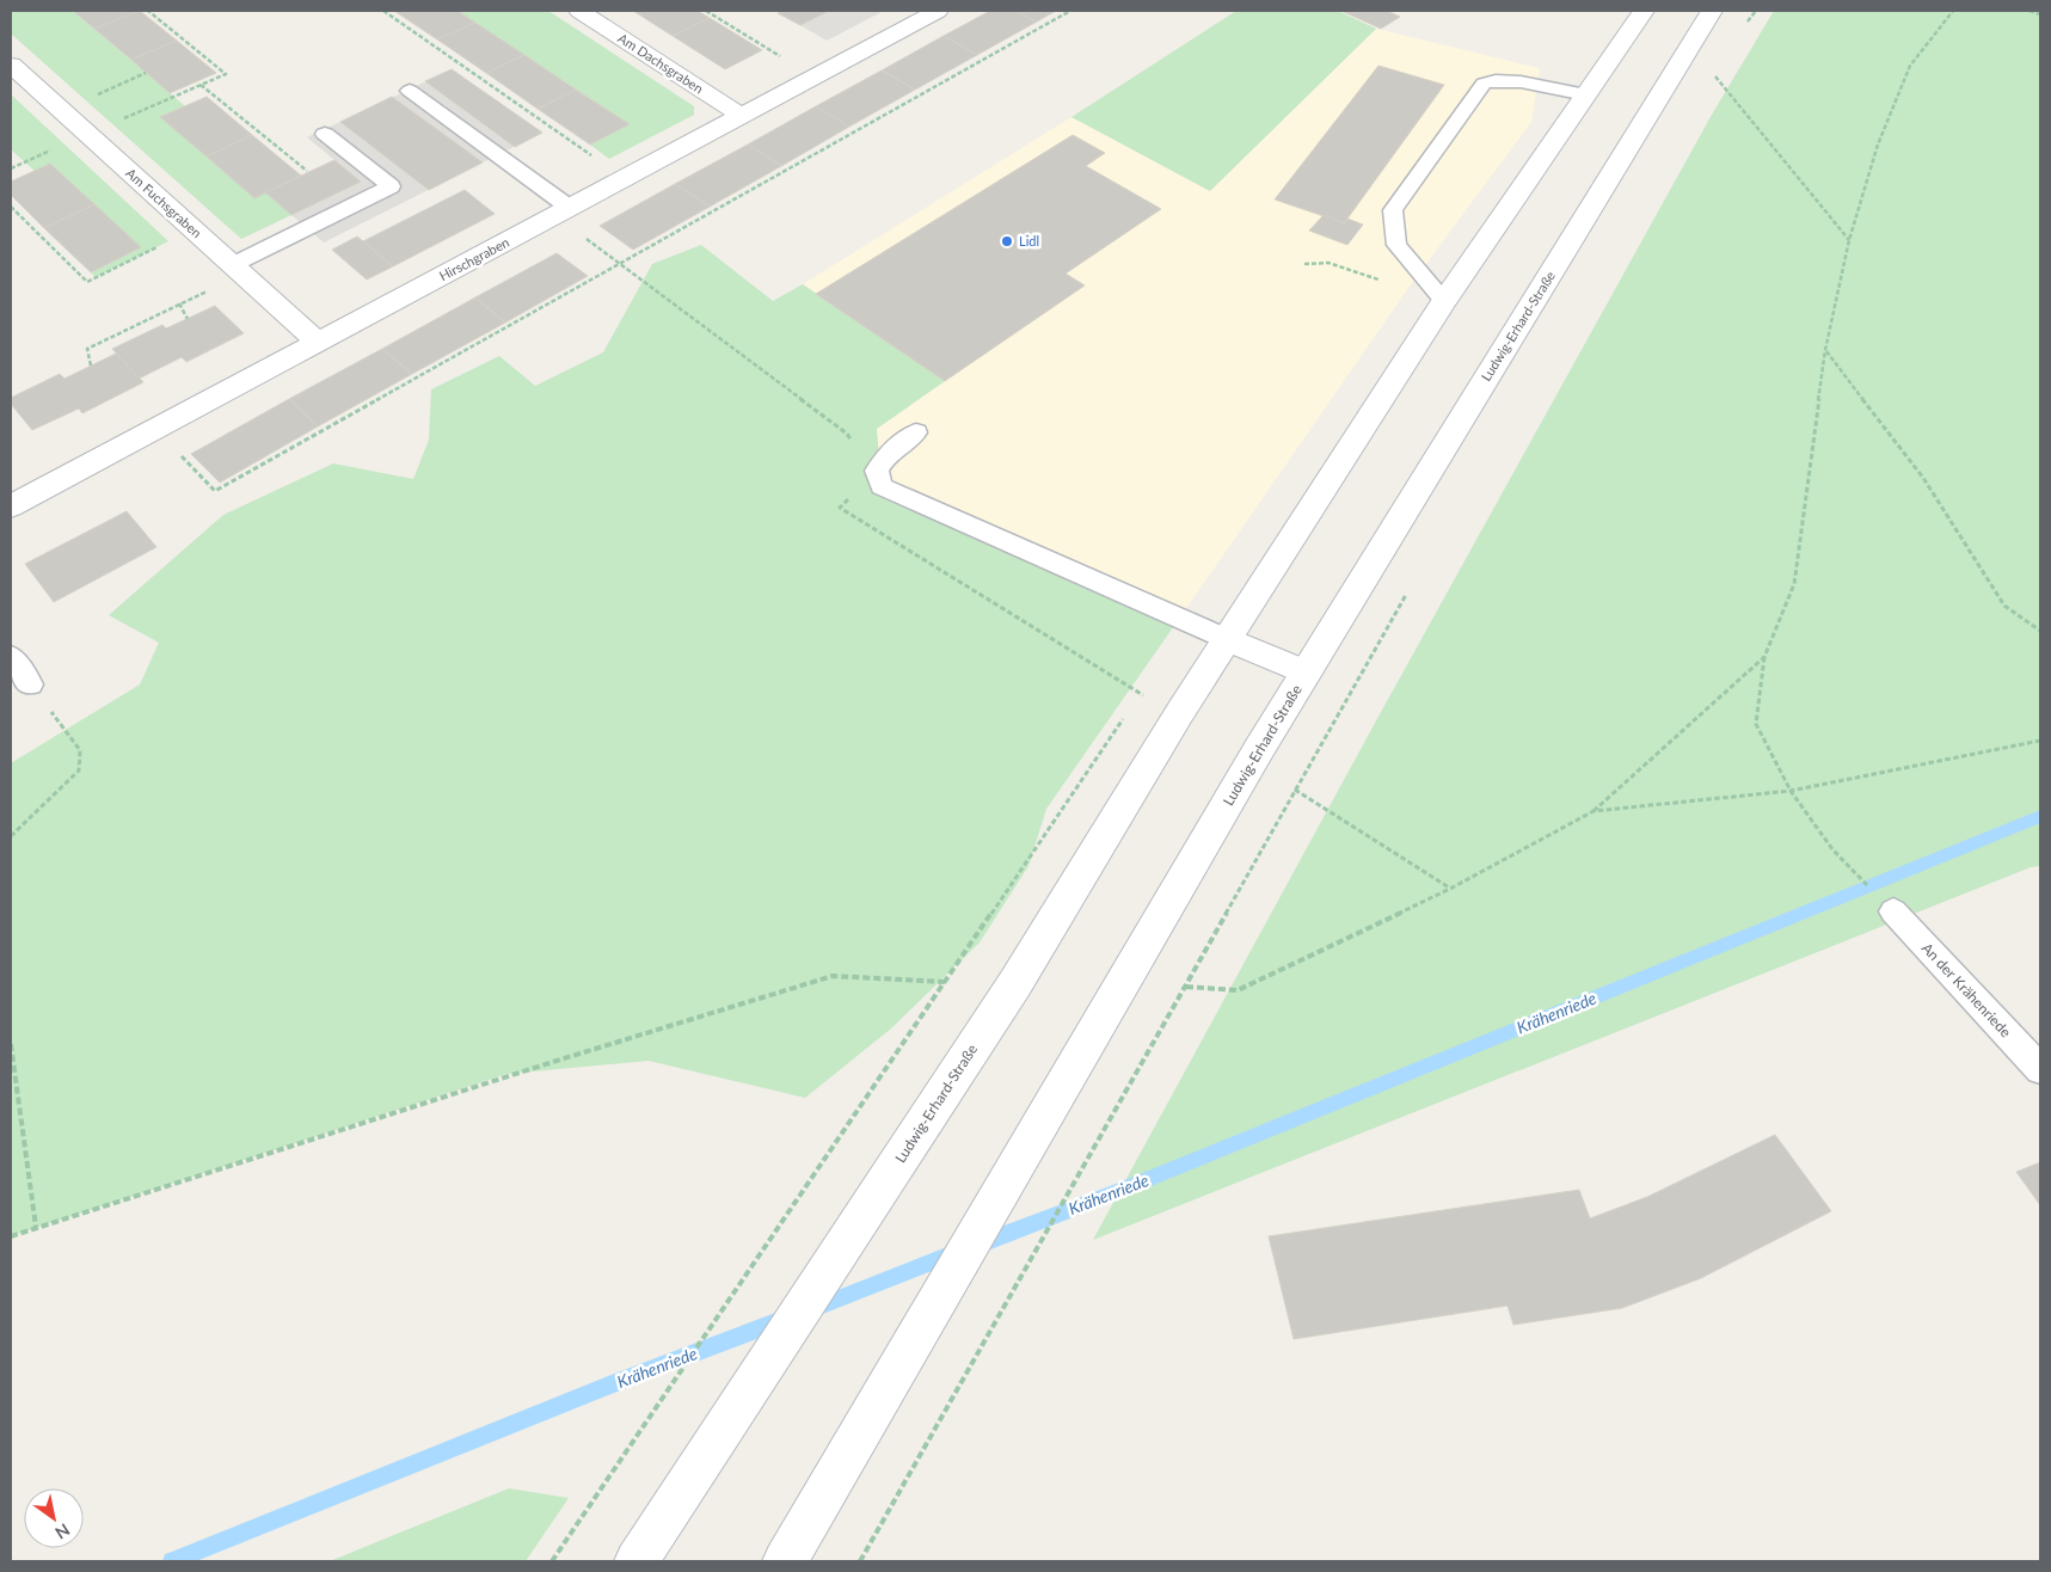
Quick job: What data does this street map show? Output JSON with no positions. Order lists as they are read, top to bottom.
{
  "streets": {
    "main road": [
      "Am Dachsgraben",
      "Am Fuchsgraben",
      "Hirschgraben",
      "Ludwig-Erhard-Straße"
    ],
    "lane": ["An der Krähenriede"]
  },
  "crossings": [
    ["Am Dachsgraben", "Hirschgraben"],
    ["Am Fuchsgraben", "Hirschgraben"]
  ],
  "water": ["Krähenriede"],
  "places": ["Lidl"],
  "north": "bottom right"
}
